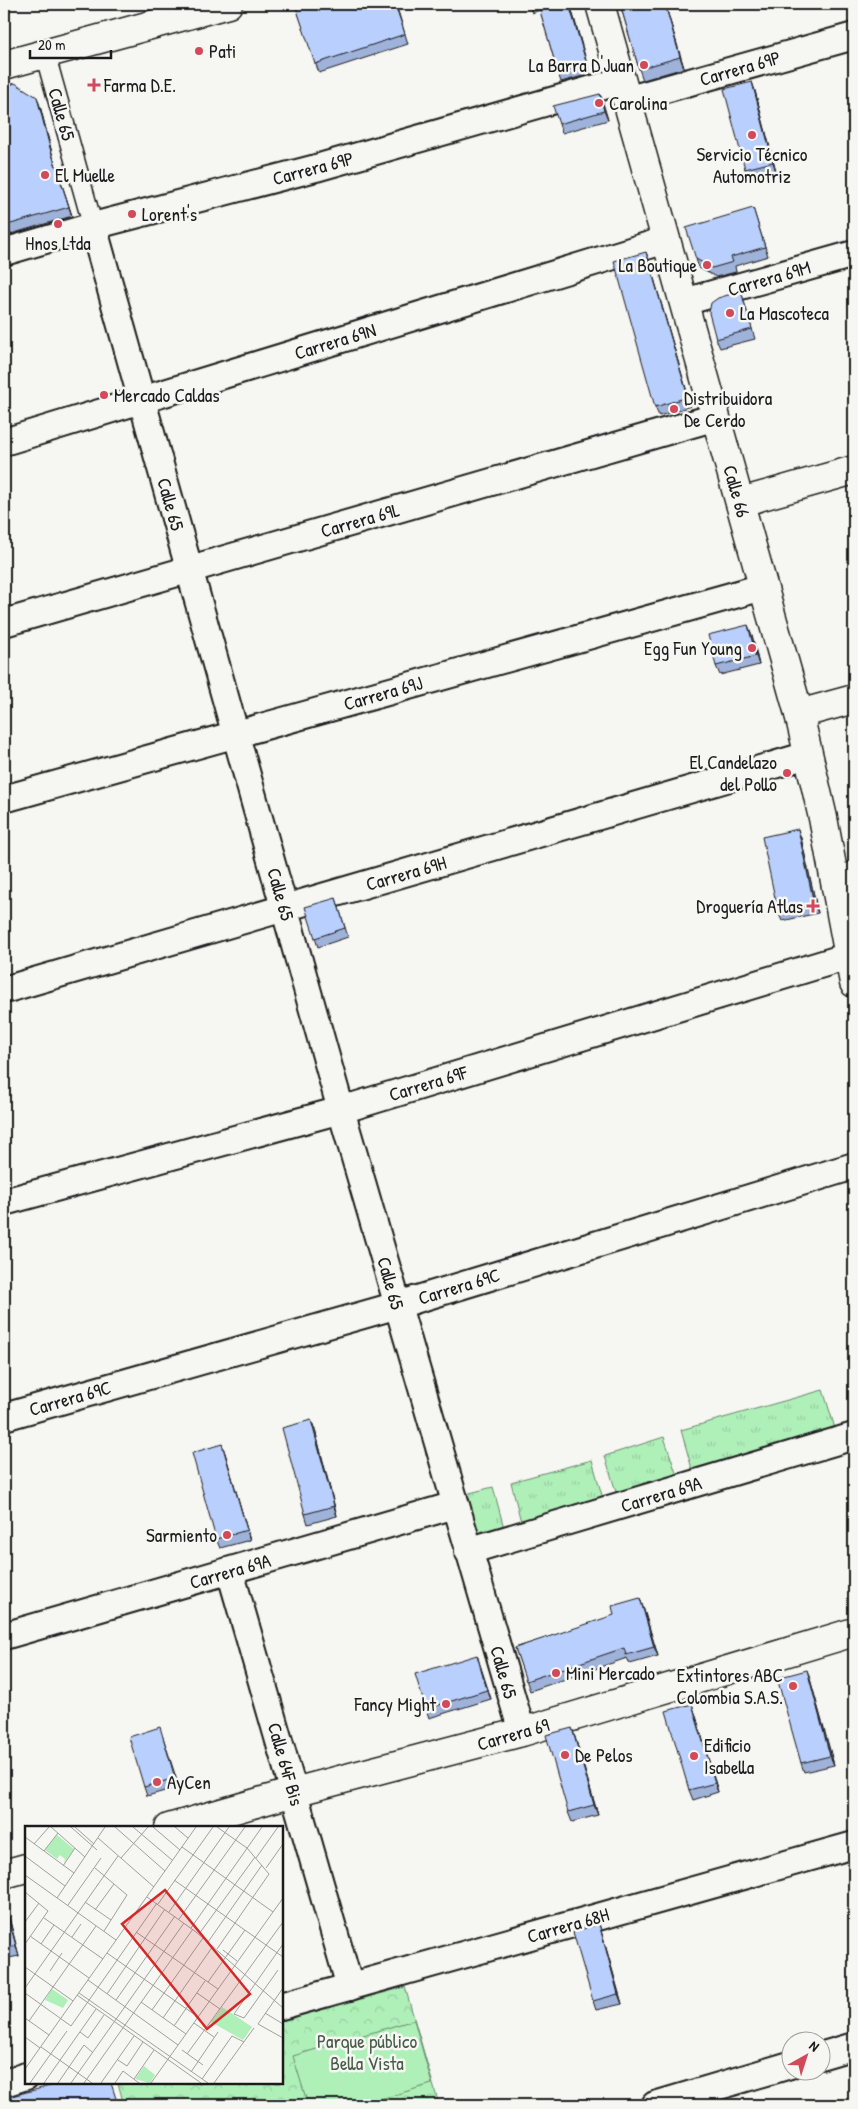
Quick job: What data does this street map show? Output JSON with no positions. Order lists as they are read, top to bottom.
{
  "streets": {
    "street": [
      "Carrera 69P",
      "Calle 65",
      "Carrera 69M",
      "Carrera 69N",
      "Calle 66",
      "Carrera 69L",
      "Carrera 69J",
      "Carrera 69H",
      "Carrera 69F",
      "Carrera 69C",
      "Carrera 69A",
      "Carrera 69",
      "Calle 64F Bis",
      "Carrera 68H"
    ]
  },
  "crossings": [
    ["Carrera 69P", "Calle 65"],
    ["Carrera 69P", "Calle 66"],
    ["Calle 65", "Carrera 69N"],
    ["Calle 65", "Carrera 69L"],
    ["Calle 65", "Carrera 69J"],
    ["Calle 65", "Carrera 69H"],
    ["Calle 65", "Carrera 69F"],
    ["Calle 65", "Carrera 69C"],
    ["Calle 65", "Carrera 69A"],
    ["Calle 65", "Carrera 69"],
    ["Carrera 69M", "Calle 66"],
    ["Carrera 69N", "Calle 66"],
    ["Calle 66", "Carrera 69L"],
    ["Calle 66", "Carrera 69J"],
    ["Calle 66", "Carrera 69H"],
    ["Calle 66", "Carrera 69F"],
    ["Carrera 69A", "Calle 64F Bis"],
    ["Carrera 69", "Calle 64F Bis"],
    ["Calle 64F Bis", "Carrera 68H"]
  ],
  "parks": ["Parque público Bella Vista"],
  "places": {
    "other": [
      "Pati",
      "La Barra D'Juan",
      "Carolina",
      "Servicio Técnico Automotriz",
      "El Muelle",
      "Lorent's",
      "Hnos Ltda",
      "La Boutique",
      "La Mascoteca",
      "Mercado Caldas",
      "Distribuidora De Cerdo",
      "Egg Fun Young",
      "El Candelazo del Pollo",
      "Sarmiento",
      "Mini Mercado",
      "Extintores ABC Colombia S.A.S.",
      "Fancy Might",
      "De Pelos",
      "Edificio Isabella",
      "AyCen"
    ],
    "health": ["Farma D.E.", "Droguería Atlas"]
  },
  "scale_bar": "20 m",
  "north": "top right"
}
